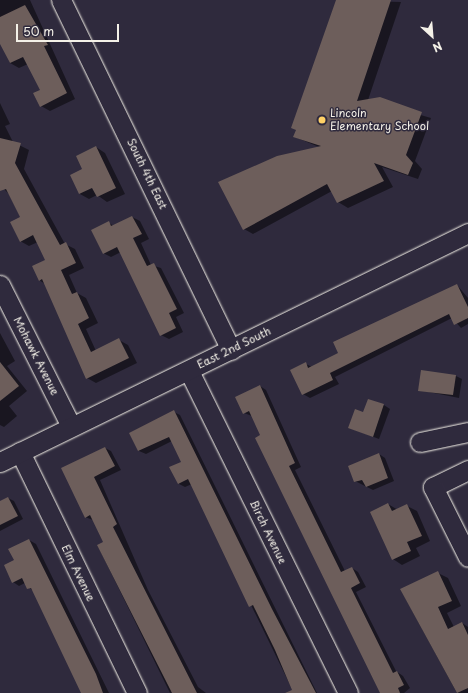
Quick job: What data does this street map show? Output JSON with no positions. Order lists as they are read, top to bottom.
{
  "streets": {
    "street": [
      "South 4th East",
      "East 2nd South",
      "Mohawk Avenue",
      "Birch Avenue",
      "Elm Avenue"
    ]
  },
  "crossings": [
    ["South 4th East", "East 2nd South"],
    ["East 2nd South", "Mohawk Avenue"],
    ["East 2nd South", "Birch Avenue"],
    ["East 2nd South", "Elm Avenue"]
  ],
  "places": ["Lincoln Elementary School"],
  "scale_bar": "50 m",
  "north": "bottom right"
}
